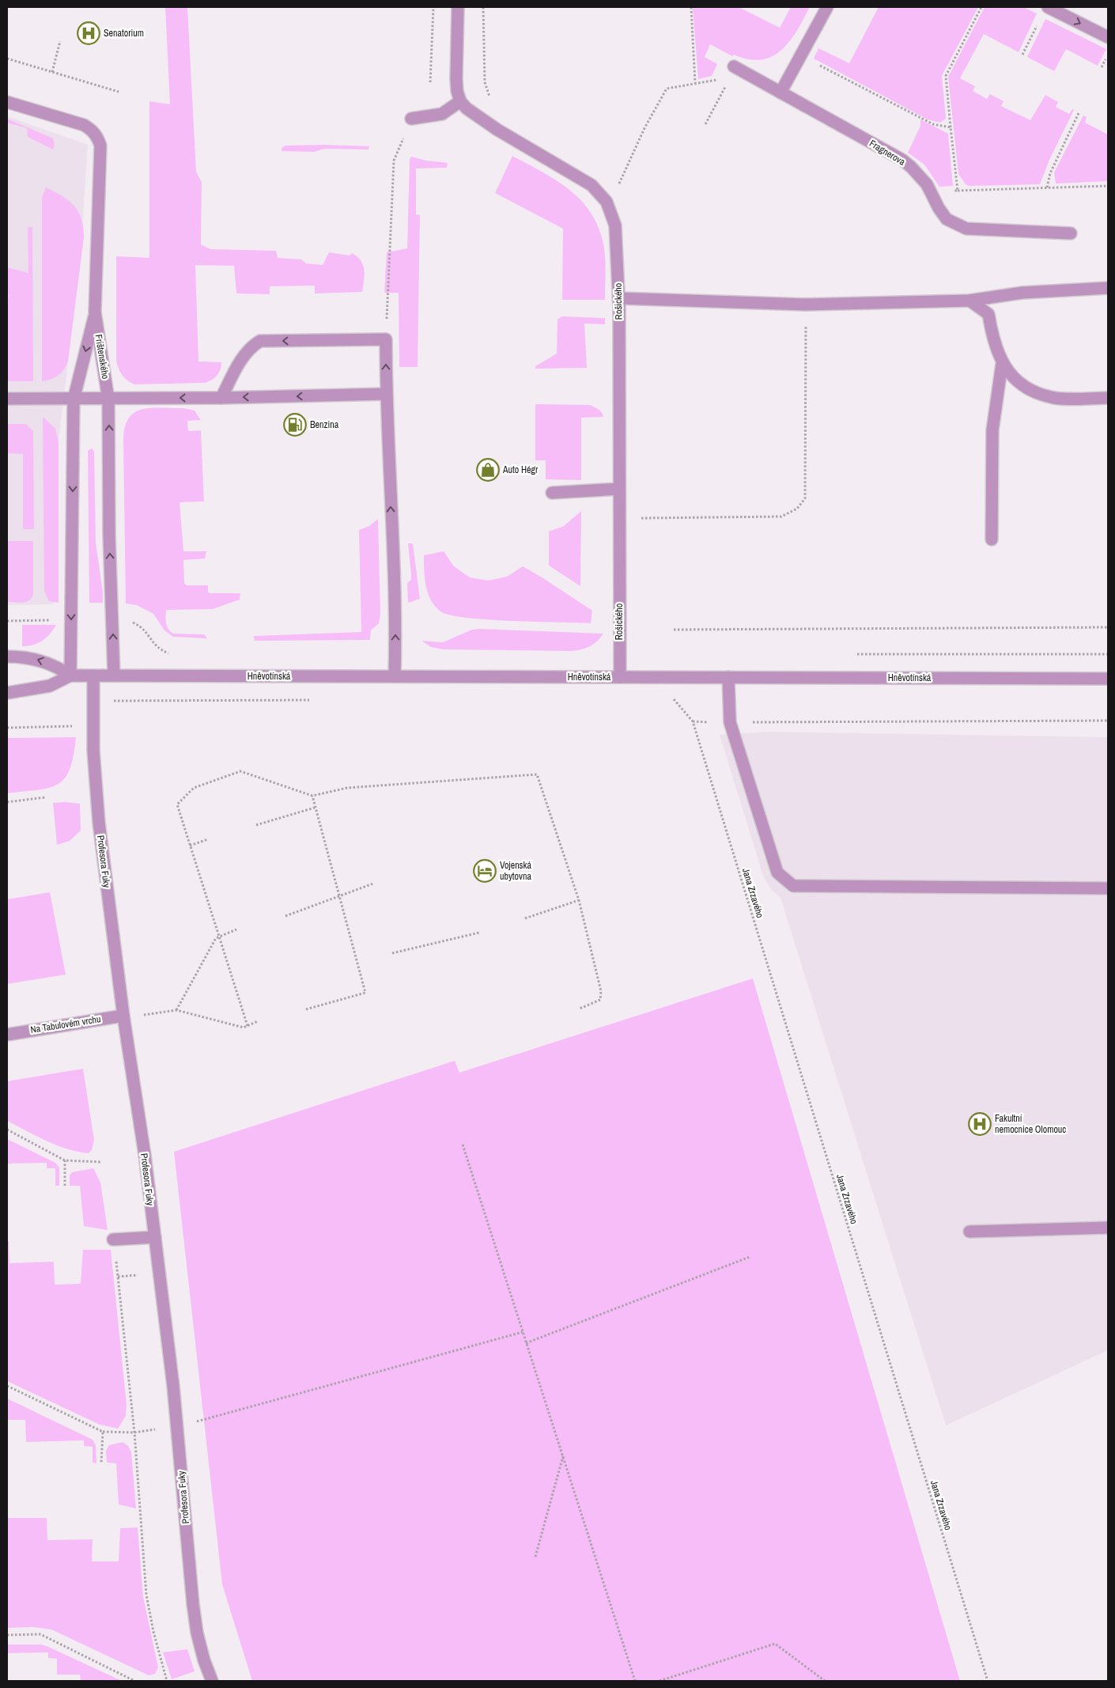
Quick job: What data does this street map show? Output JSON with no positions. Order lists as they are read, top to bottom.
{
  "streets": {
    "street": [
      "Fragnerova",
      "Rošického",
      "Frištenského",
      "Hněvotínská",
      "Profesora Fuky",
      "Na Tabulovém vrchu"
    ],
    "path": ["Jana Zrzavého"]
  },
  "crossings": [
    ["Rošického", "Hněvotínská"],
    ["Frištenského", "Hněvotínská"],
    ["Hněvotínská", "Profesora Fuky"],
    ["Profesora Fuky", "Na Tabulovém vrchu"]
  ],
  "places": {
    "hospital": ["Senatorium", "Fakultní nemocnice Olomouc"],
    "fuel station": ["Benzina"],
    "shop": ["Auto Hégr"],
    "hotel": ["Vojenská ubytovna"]
  }
}
